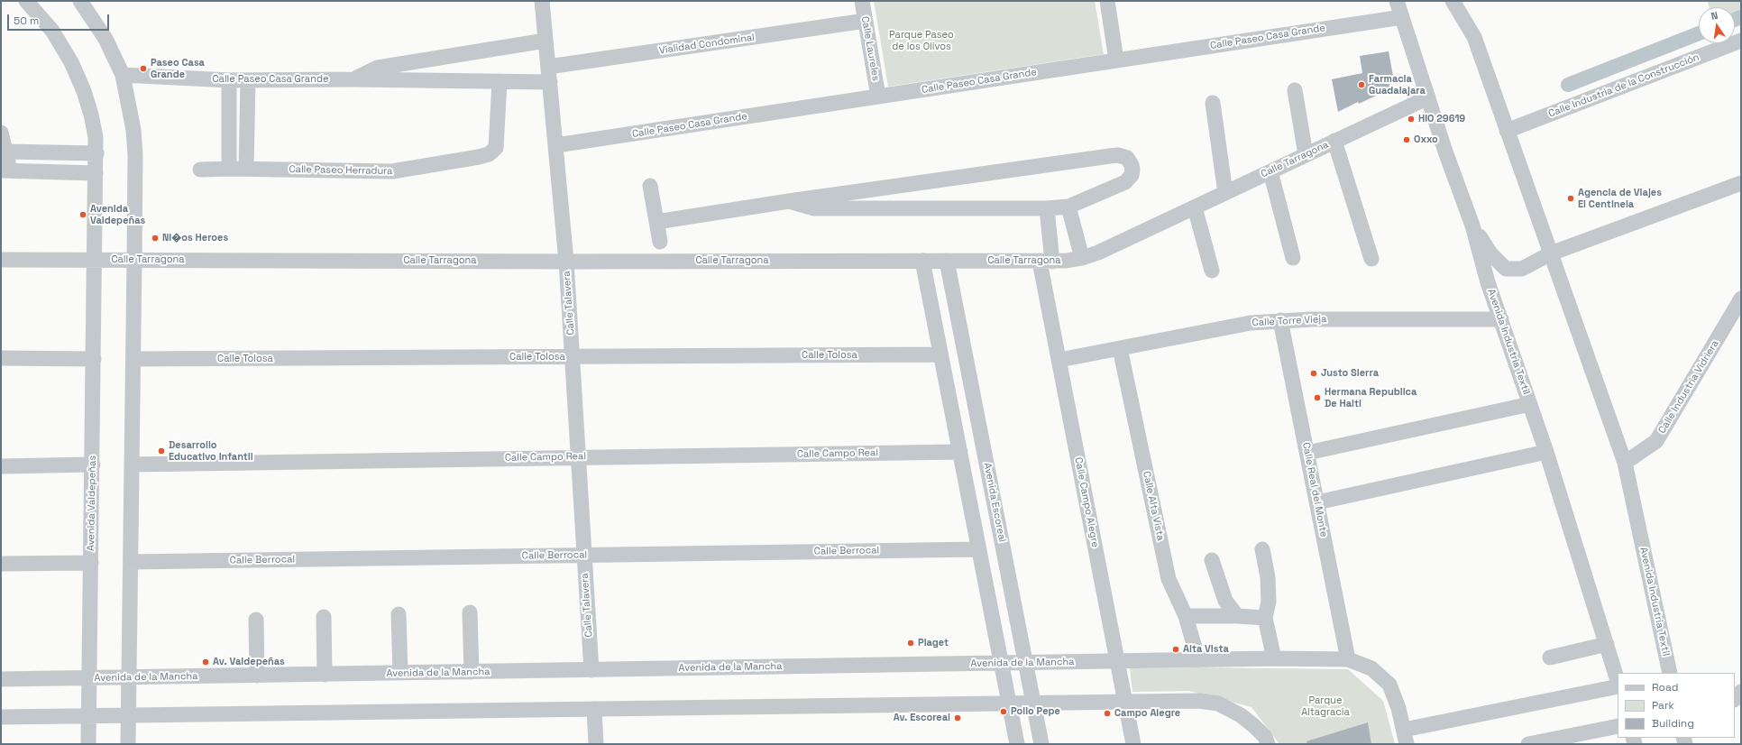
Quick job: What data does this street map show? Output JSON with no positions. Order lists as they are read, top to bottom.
{
  "streets": {
    "street": [
      "Calle Paseo Casa Grande",
      "Vialidad Condominal",
      "Calle Laureles",
      "Calle Industria de la Construcción",
      "Calle Tarragona",
      "Calle Paseo Herradura",
      "Calle Talavera",
      "Calle Torre Vieja",
      "Avenida Industria Textil",
      "Calle Tolosa",
      "Calle Industria Vidriera",
      "Calle Campo Real",
      "Calle Real del Monte",
      "Avenida Escoreal",
      "Calle Campo Alegre",
      "Avenida Valdepeñas",
      "Calle Alta Vista",
      "Calle Berrocal",
      "Avenida de la Mancha"
    ]
  },
  "crossings": [
    ["Calle Paseo Casa Grande", "Vialidad Condominal"],
    ["Calle Paseo Casa Grande", "Calle Laureles"],
    ["Calle Paseo Casa Grande", "Calle Paseo Herradura"],
    ["Calle Paseo Casa Grande", "Calle Talavera"],
    ["Calle Paseo Casa Grande", "Avenida Industria Textil"],
    ["Vialidad Condominal", "Calle Laureles"],
    ["Vialidad Condominal", "Calle Talavera"],
    ["Calle Industria de la Construcción", "Avenida Industria Textil"],
    ["Calle Tarragona", "Calle Talavera"],
    ["Calle Tarragona", "Avenida Industria Textil"],
    ["Calle Tarragona", "Avenida Escoreal"],
    ["Calle Tarragona", "Calle Campo Alegre"],
    ["Calle Tarragona", "Avenida Valdepeñas"],
    ["Calle Talavera", "Calle Tolosa"],
    ["Calle Talavera", "Calle Campo Real"],
    ["Calle Talavera", "Calle Berrocal"],
    ["Calle Talavera", "Avenida de la Mancha"],
    ["Calle Torre Vieja", "Avenida Industria Textil"],
    ["Calle Torre Vieja", "Calle Real del Monte"],
    ["Calle Torre Vieja", "Calle Campo Alegre"],
    ["Calle Torre Vieja", "Calle Alta Vista"],
    ["Avenida Industria Textil", "Calle Industria Vidriera"],
    ["Calle Real del Monte", "Avenida de la Mancha"],
    ["Avenida Escoreal", "Avenida de la Mancha"],
    ["Calle Campo Alegre", "Avenida de la Mancha"],
    ["Avenida Valdepeñas", "Avenida de la Mancha"],
    ["Calle Alta Vista", "Avenida de la Mancha"]
  ],
  "parks": ["Parque Paseo de los Olivos", "Parque Altagracia"],
  "places": [
    "Paseo Casa Grande",
    "Farmacia Guadalajara",
    "HIO 29619",
    "Oxxo",
    "Agencia de Viajes El Centinela",
    "Avenida Valdepeñas",
    "Ni�os Heroes",
    "Justo Sierra",
    "Hermana Republica De Haiti",
    "Desarrollo Educativo Infantil",
    "Piaget",
    "Alta Vista",
    "Av. Valdepeñas",
    "Pollo Pepe",
    "Campo Alegre",
    "Av. Escoreal"
  ],
  "legend": ["Road", "Park", "Building"],
  "scale_bar": "50 m",
  "north": "top"
}
